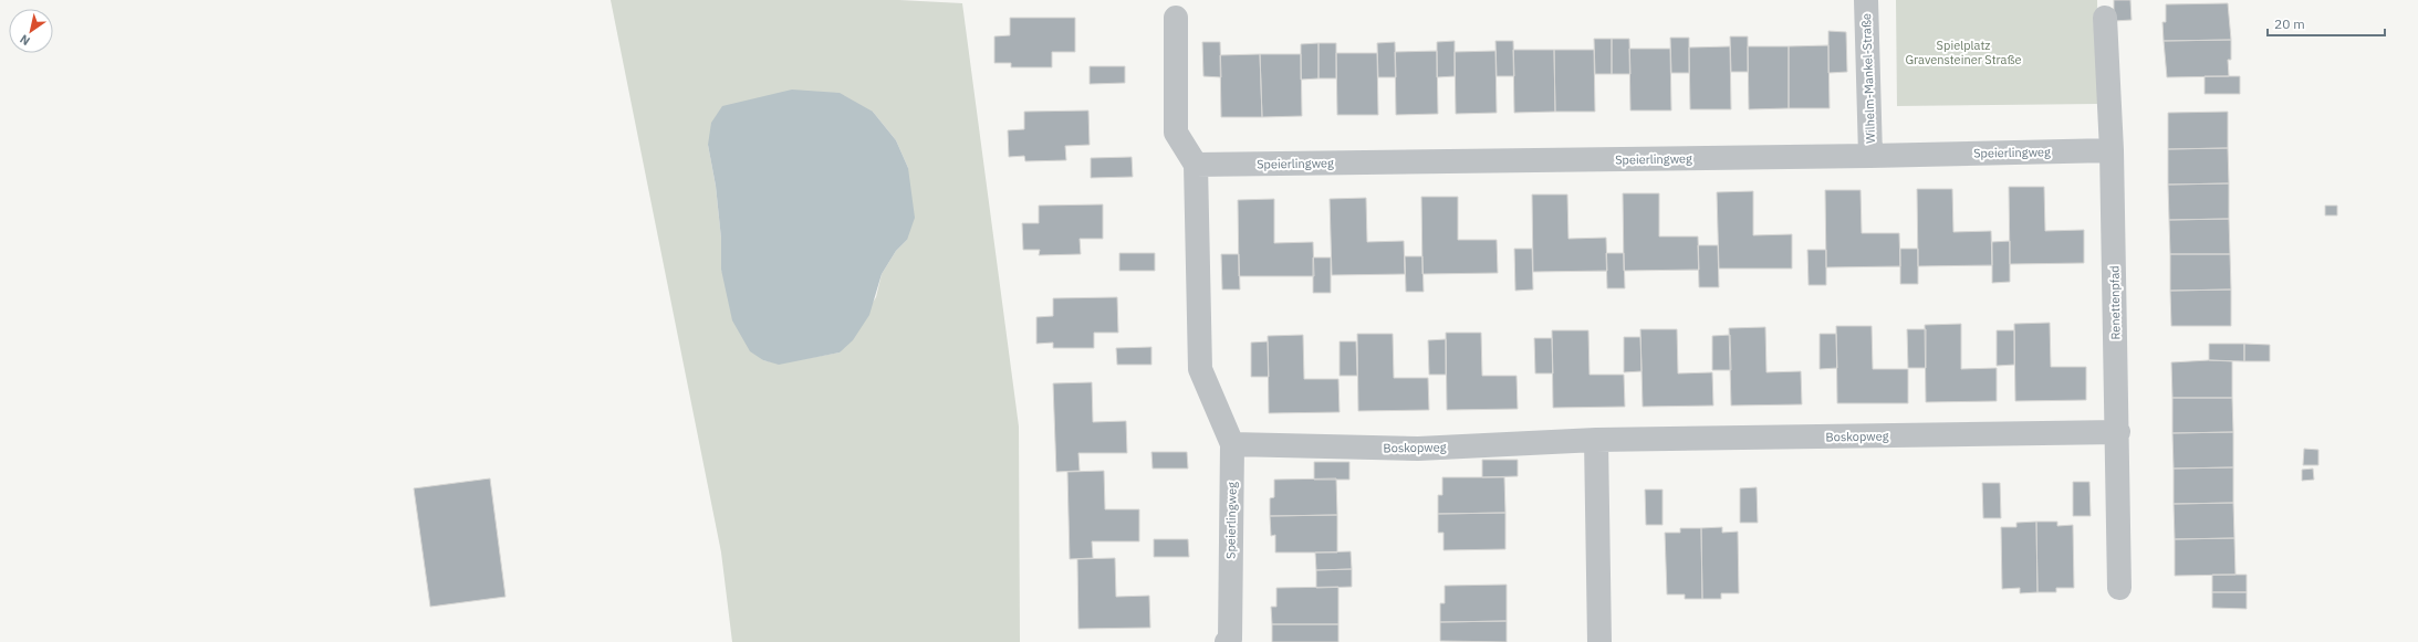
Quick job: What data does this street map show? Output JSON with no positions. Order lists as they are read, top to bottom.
{
  "streets": {
    "street": [
      "Wilhelm-Mankel-Straße",
      "Speierlingweg",
      "Renettenpfad",
      "Boskopweg"
    ]
  },
  "crossings": [
    ["Wilhelm-Mankel-Straße", "Speierlingweg"],
    ["Speierlingweg", "Renettenpfad"],
    ["Speierlingweg", "Boskopweg"],
    ["Renettenpfad", "Boskopweg"]
  ],
  "parks": ["Spielplatz Gravensteiner Straße"],
  "scale_bar": "20 m",
  "north": "bottom left"
}
